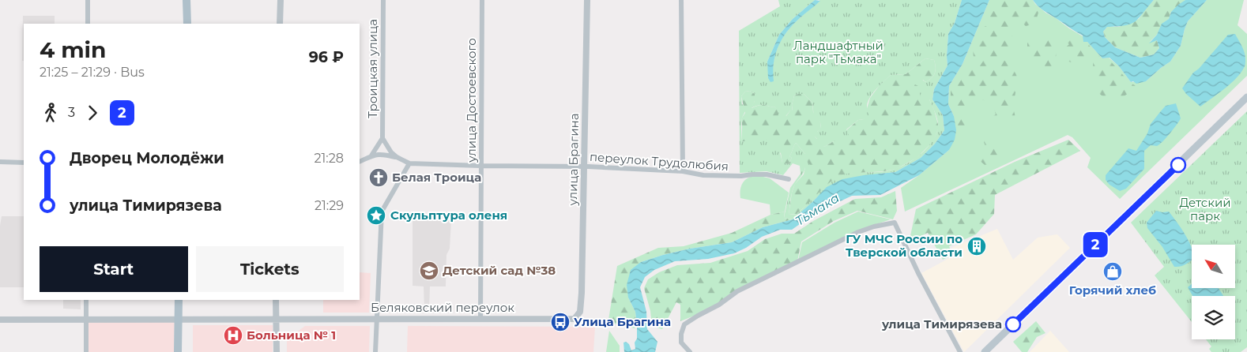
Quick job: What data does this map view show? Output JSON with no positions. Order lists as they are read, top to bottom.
{
  "streets": {
    "street": [
      "Троицкая улица",
      "улица Достоевского",
      "улица Брагина",
      "переулок Трудолюбия",
      "Беляковский переулок"
    ]
  },
  "crossings": [
    ["улица Достоевского", "переулок Трудолюбия"],
    ["улица Достоевского", "Беляковский переулок"],
    ["улица Брагина", "переулок Трудолюбия"],
    ["улица Брагина", "Беляковский переулок"]
  ],
  "water": ["Тьмака"],
  "parks": ["Ландшафтный парк \"Тьмака\"", "Детский парк"],
  "places": {
    "church": ["Белая Троица"],
    "place": ["Скульптура оленя"],
    "building": ["ГУ МЧС России по Тверской области"],
    "school or university": ["Детский сад №38"],
    "shop": ["Горячий хлеб"],
    "bus stop": ["Улица Брагина"],
    "other": ["улица Тимирязева"],
    "hospital": ["Больница № 1"]
  },
  "lines": ["bus line 2"],
  "north": "top left",
  "page": {
    "on_map": "2",
    "heading": ["4 min", "21:25 – 21:29 · Bus", "96 ₽"],
    "legs": ["3", "2"],
    "list": [
      {
        "name": "Дворец Молодёжи",
        "value": "21:28"
      },
      {
        "name": "улица Тимирязева",
        "value": "21:29"
      }
    ],
    "buttons": ["Start", "Tickets"]
  }
}
